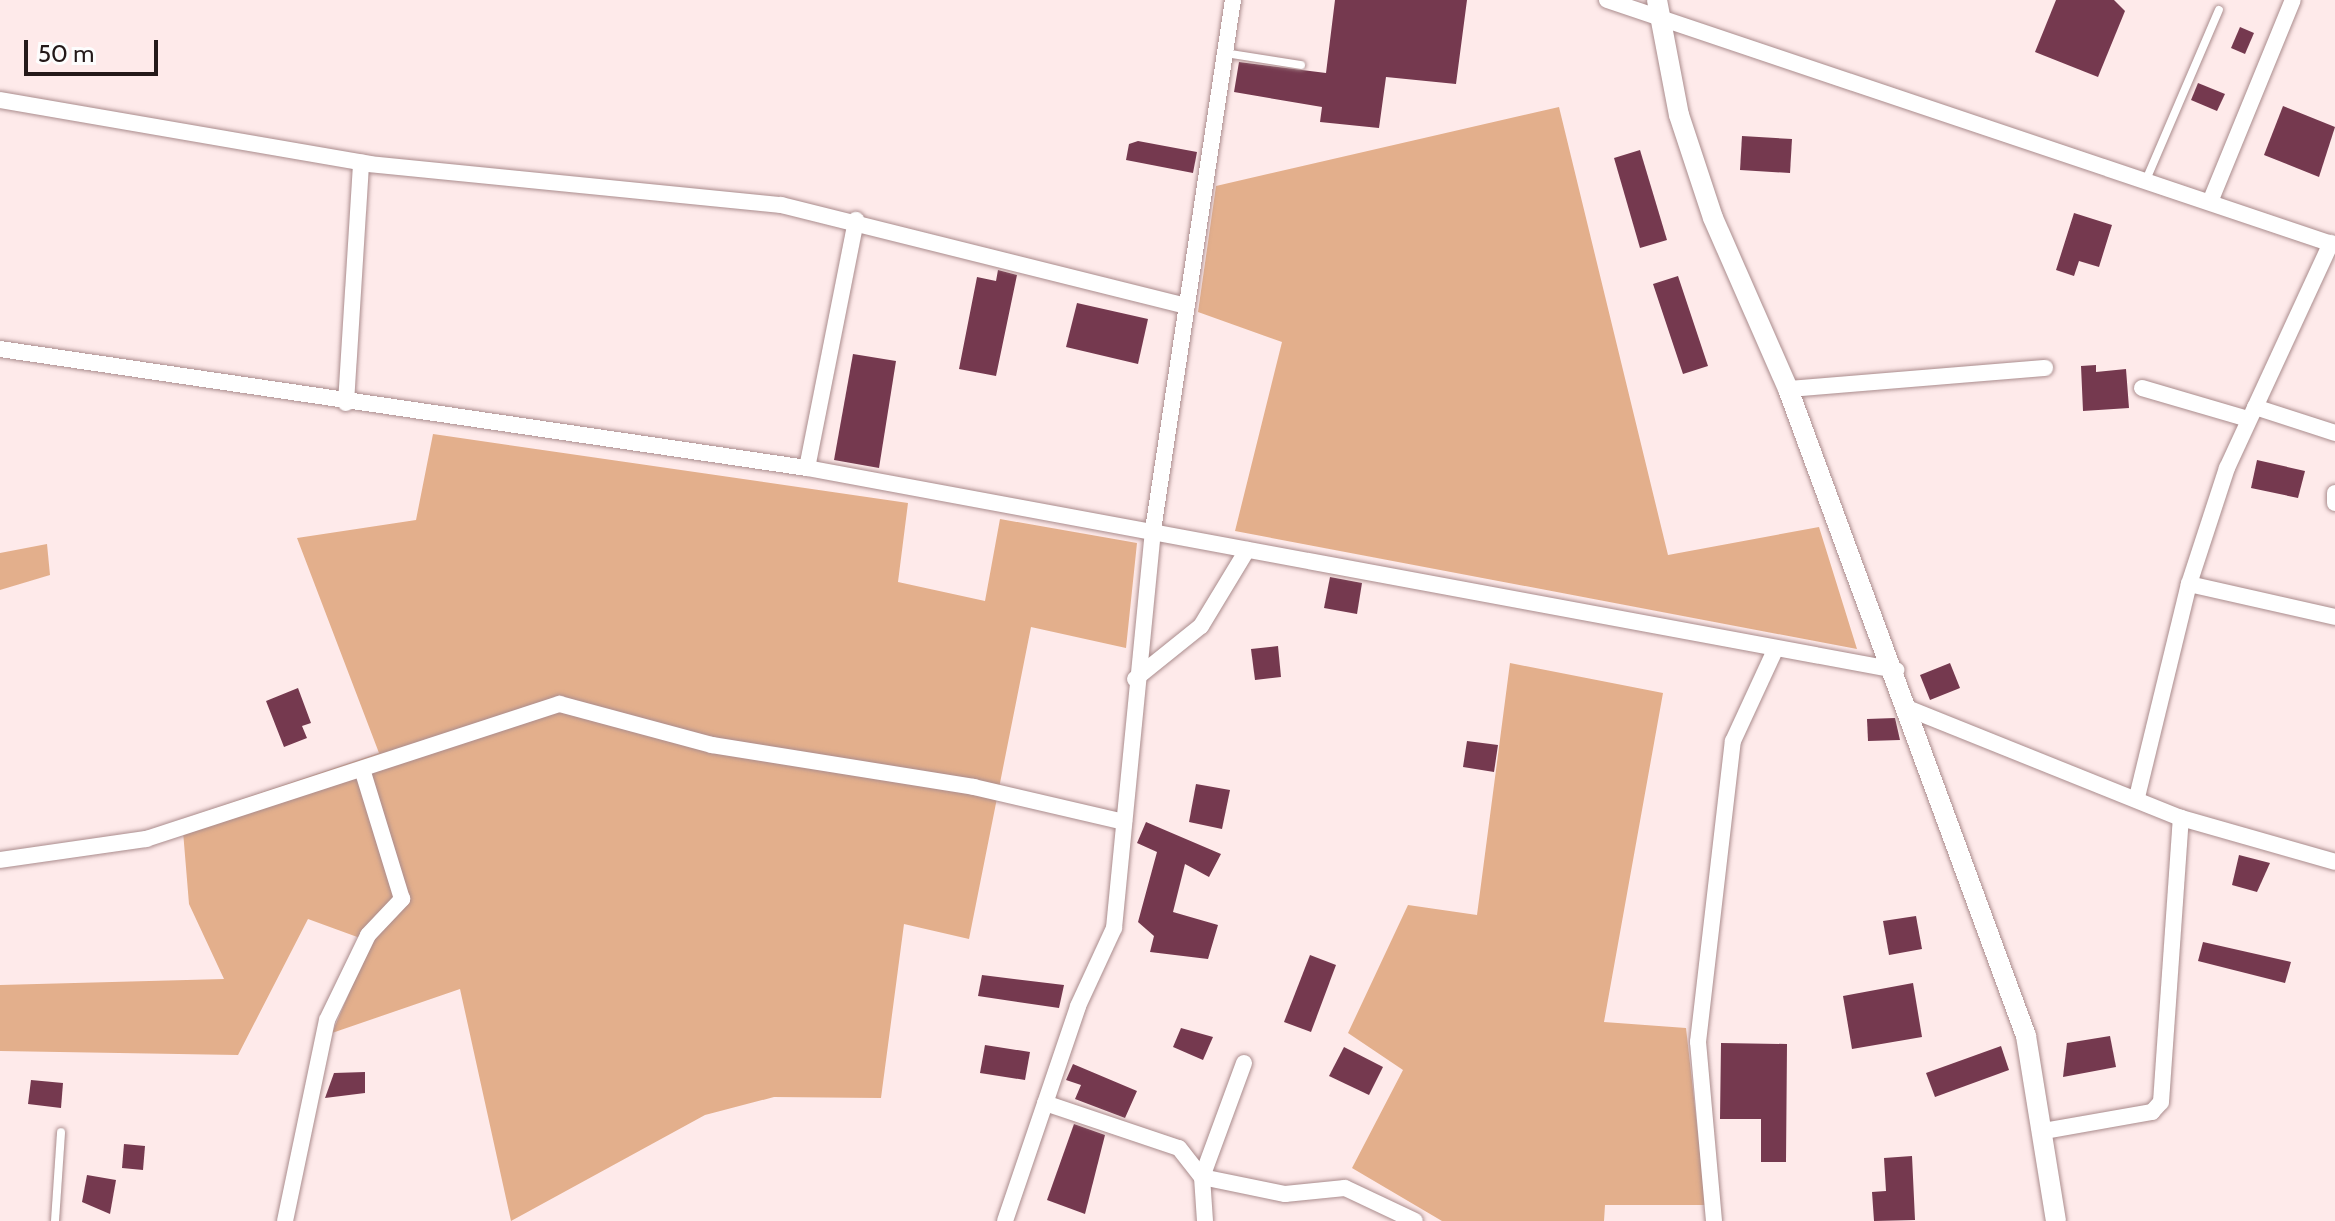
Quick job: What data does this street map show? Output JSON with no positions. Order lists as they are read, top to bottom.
{
  "scale_bar": "50 m"
}
